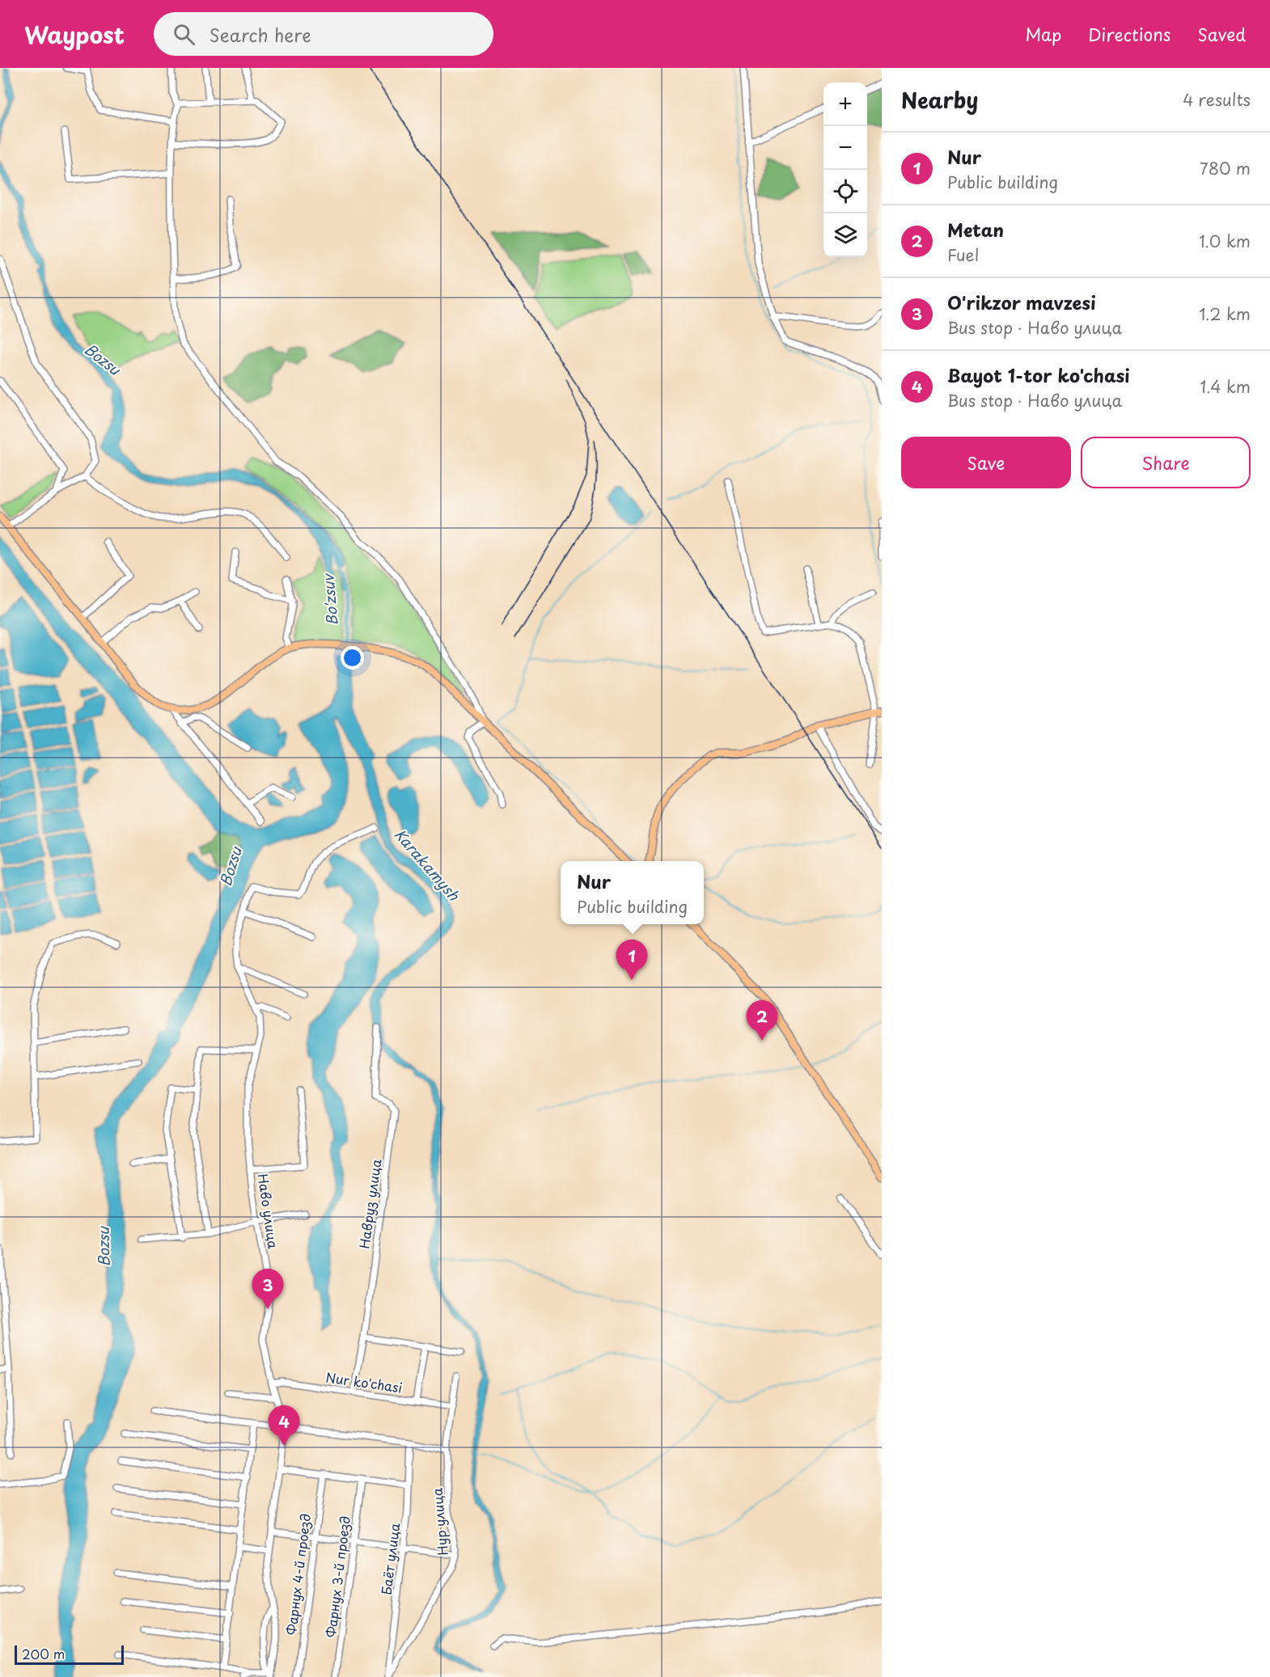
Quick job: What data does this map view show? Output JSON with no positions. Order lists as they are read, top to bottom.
{
  "streets": {
    "street": [
      "Навруз улица",
      "Наво улица",
      "Nur ko'chasi",
      "Нур улица",
      "Баёт улица",
      "Фарнух 4-й проезд",
      "Фарнух 3-й проезд"
    ]
  },
  "crossings": [
    ["Навруз улица", "Nur ko'chasi"],
    ["Наво улица", "Nur ko'chasi"],
    ["Nur ko'chasi", "Нур улица"],
    ["Нур улица", "Баёт улица"]
  ],
  "water": ["Bozsu", "Bo'zsuv", "Karakamysh"],
  "scale_bar": "200 m",
  "page": {
    "header": "Waypost",
    "search": "Search here",
    "nav": ["Map", "Directions", "Saved"],
    "heading": ["Nearby", "4 results"],
    "map_buttons": ["+", "−"],
    "list": [
      {
        "mark": "1",
        "name": "Nur",
        "note": "Public building",
        "value": "780 m"
      },
      {
        "mark": "2",
        "name": "Metan",
        "note": "Fuel",
        "value": "1.0 km"
      },
      {
        "mark": "3",
        "name": "O'rikzor mavzesi",
        "note": "Bus stop · Наво улица",
        "value": "1.2 km"
      },
      {
        "mark": "4",
        "name": "Bayot 1-tor ko'chasi",
        "note": "Bus stop · Наво улица",
        "value": "1.4 km"
      }
    ],
    "buttons": ["Save", "Share"],
    "popup": ["Nur", "Public building"],
    "pins": [
      "1",
      "2",
      "3",
      "4"
    ],
    "scale": "200 m"
  }
}
